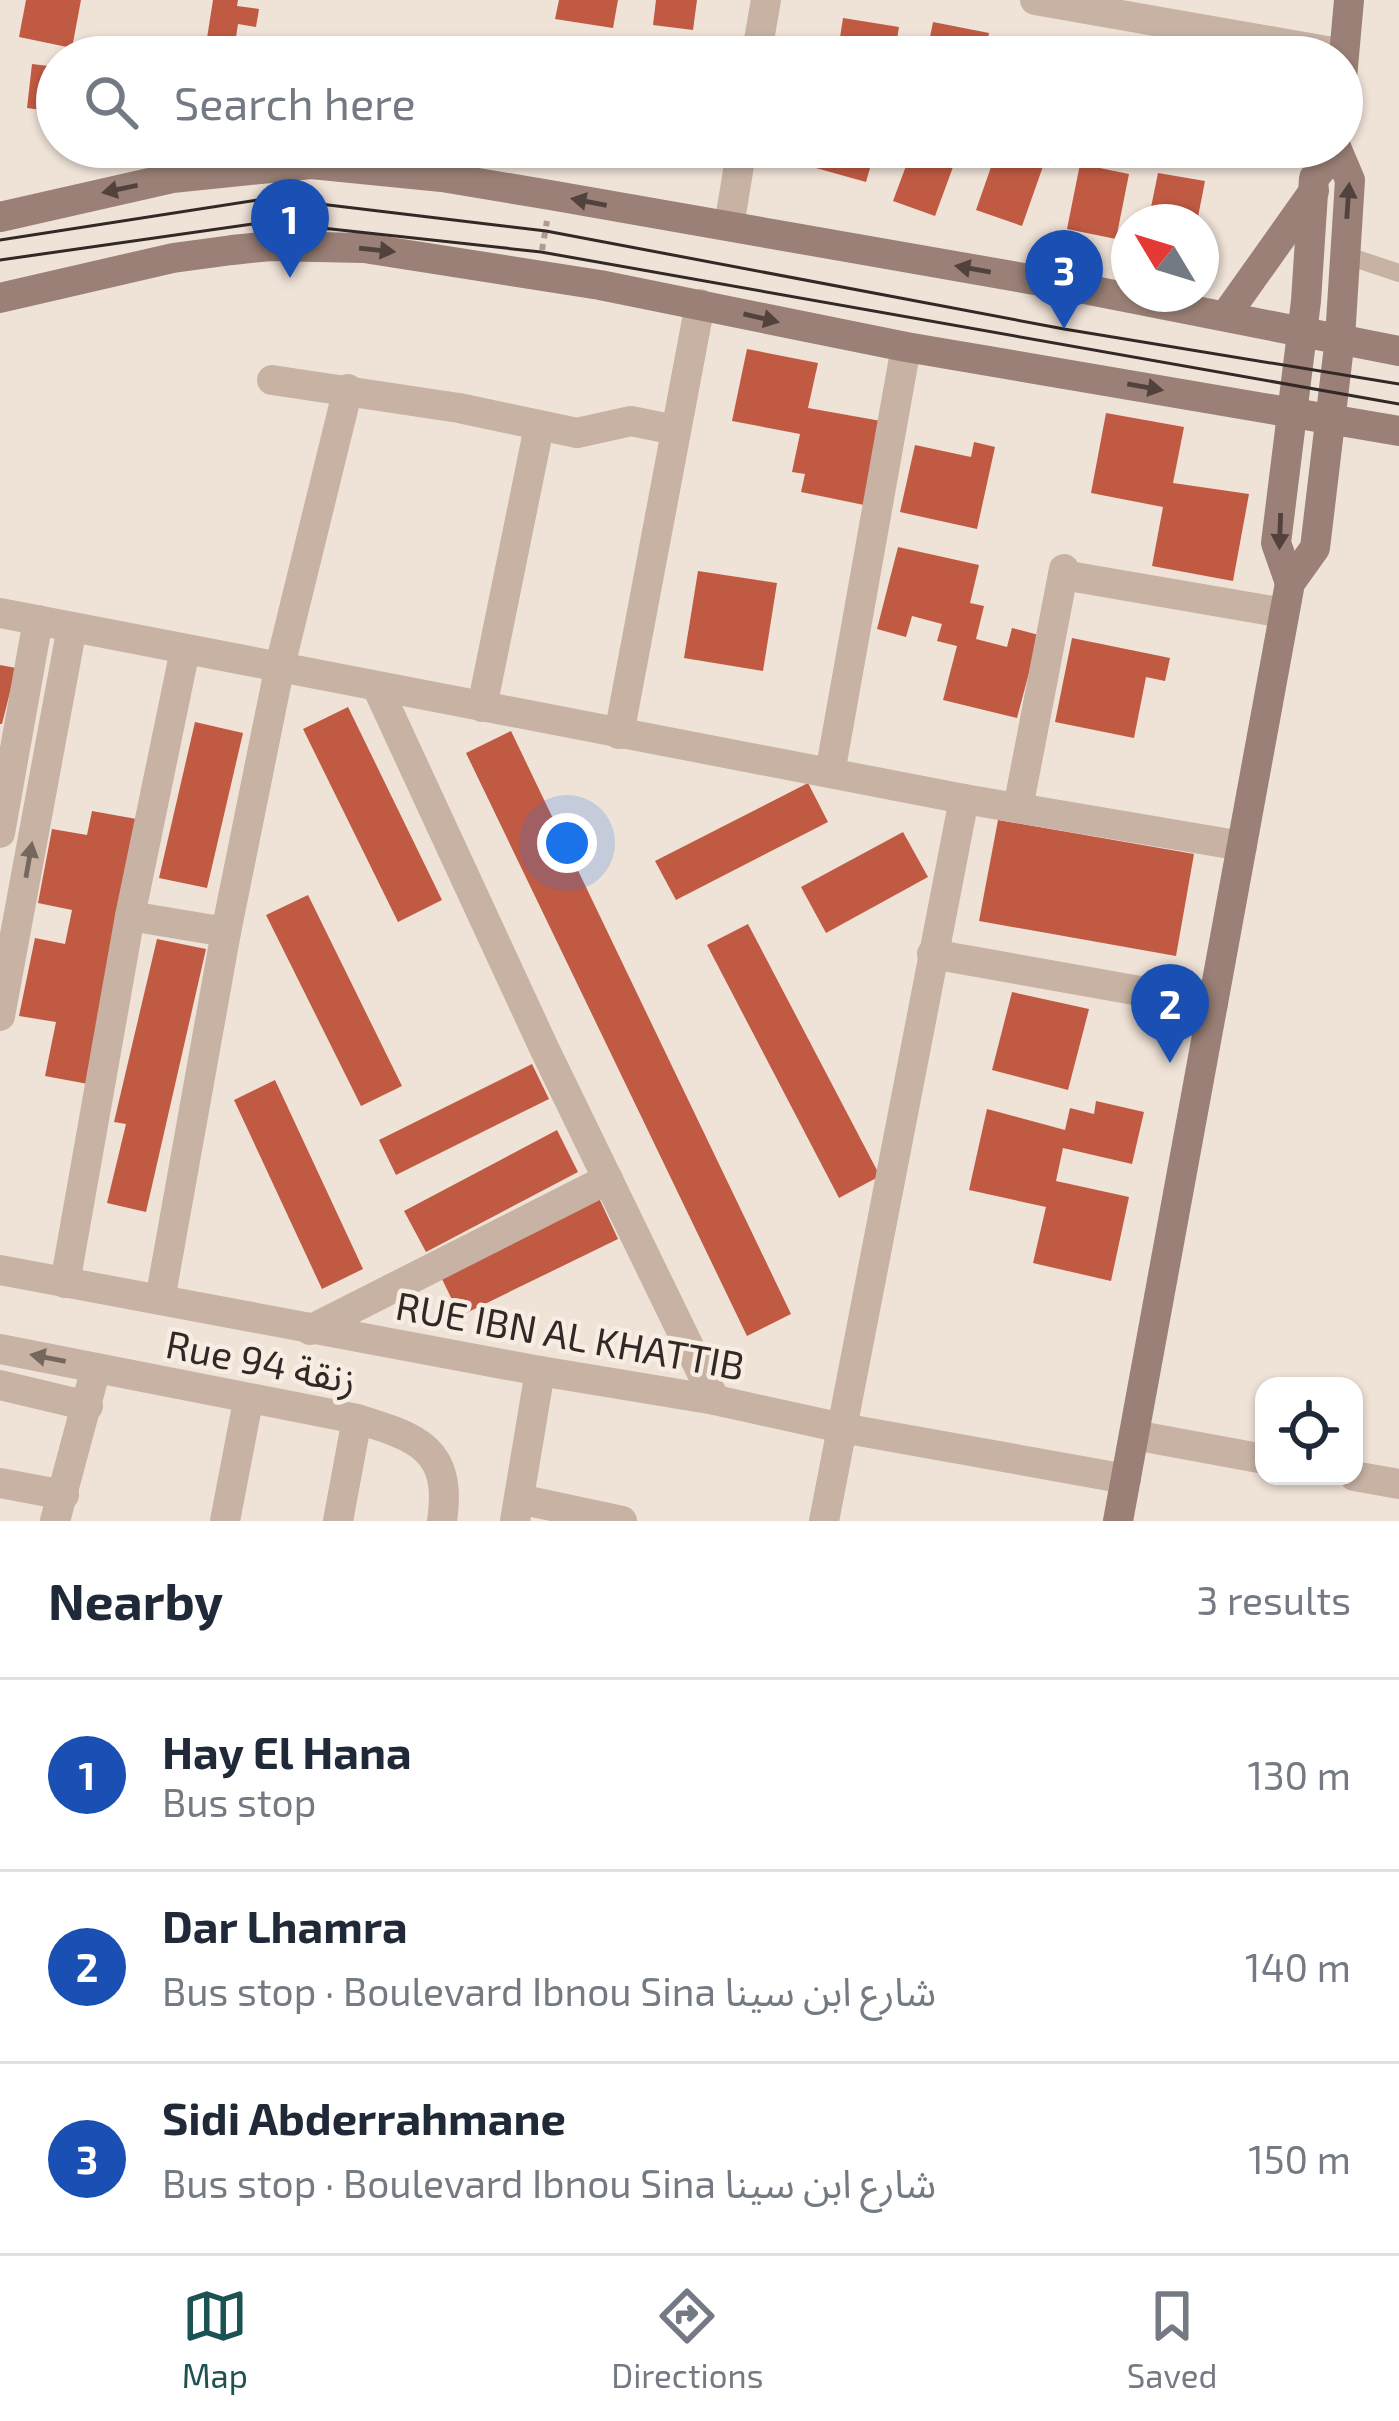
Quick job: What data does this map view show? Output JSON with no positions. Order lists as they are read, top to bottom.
{
  "streets": {
    "street": ["RUE IBN AL KHATTIB", "Rue 94 زنقة"]
  },
  "north": "top left",
  "page": {
    "search": "Search here",
    "pins": ["1", "3", "2"],
    "heading": ["Nearby", "3 results"],
    "list": [
      {
        "mark": "1",
        "name": "Hay El Hana",
        "note": "Bus stop",
        "value": "130 m"
      },
      {
        "mark": "2",
        "name": "Dar Lhamra",
        "note": "Bus stop · Boulevard Ibnou Sina شارع ابن سينا",
        "value": "140 m"
      },
      {
        "mark": "3",
        "name": "Sidi Abderrahmane",
        "note": "Bus stop · Boulevard Ibnou Sina شارع ابن سينا",
        "value": "150 m"
      }
    ],
    "nav": ["Map", "Directions", "Saved"]
  }
}
